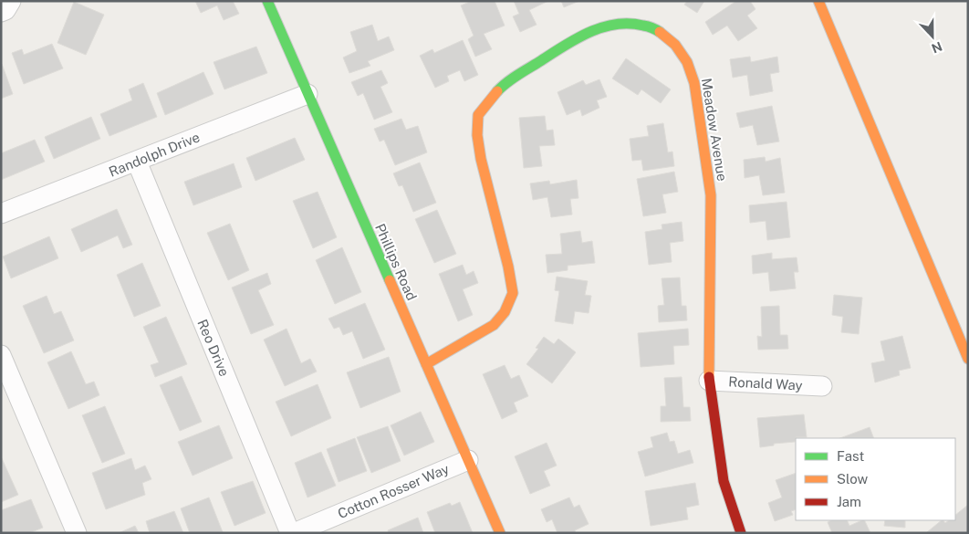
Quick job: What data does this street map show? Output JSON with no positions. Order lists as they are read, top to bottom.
{
  "streets": {
    "main road": ["Meadow Avenue", "Phillips Road"],
    "street": [
      "Randolph Drive",
      "Reo Drive",
      "Ronald Way",
      "Cotton Rosser Way"
    ]
  },
  "crossings": [
    ["Meadow Avenue", "Phillips Road"],
    ["Meadow Avenue", "Ronald Way"],
    ["Randolph Drive", "Phillips Road"],
    ["Randolph Drive", "Reo Drive"],
    ["Phillips Road", "Cotton Rosser Way"]
  ],
  "legend": ["Fast", "Slow", "Jam"],
  "north": "bottom"
}
